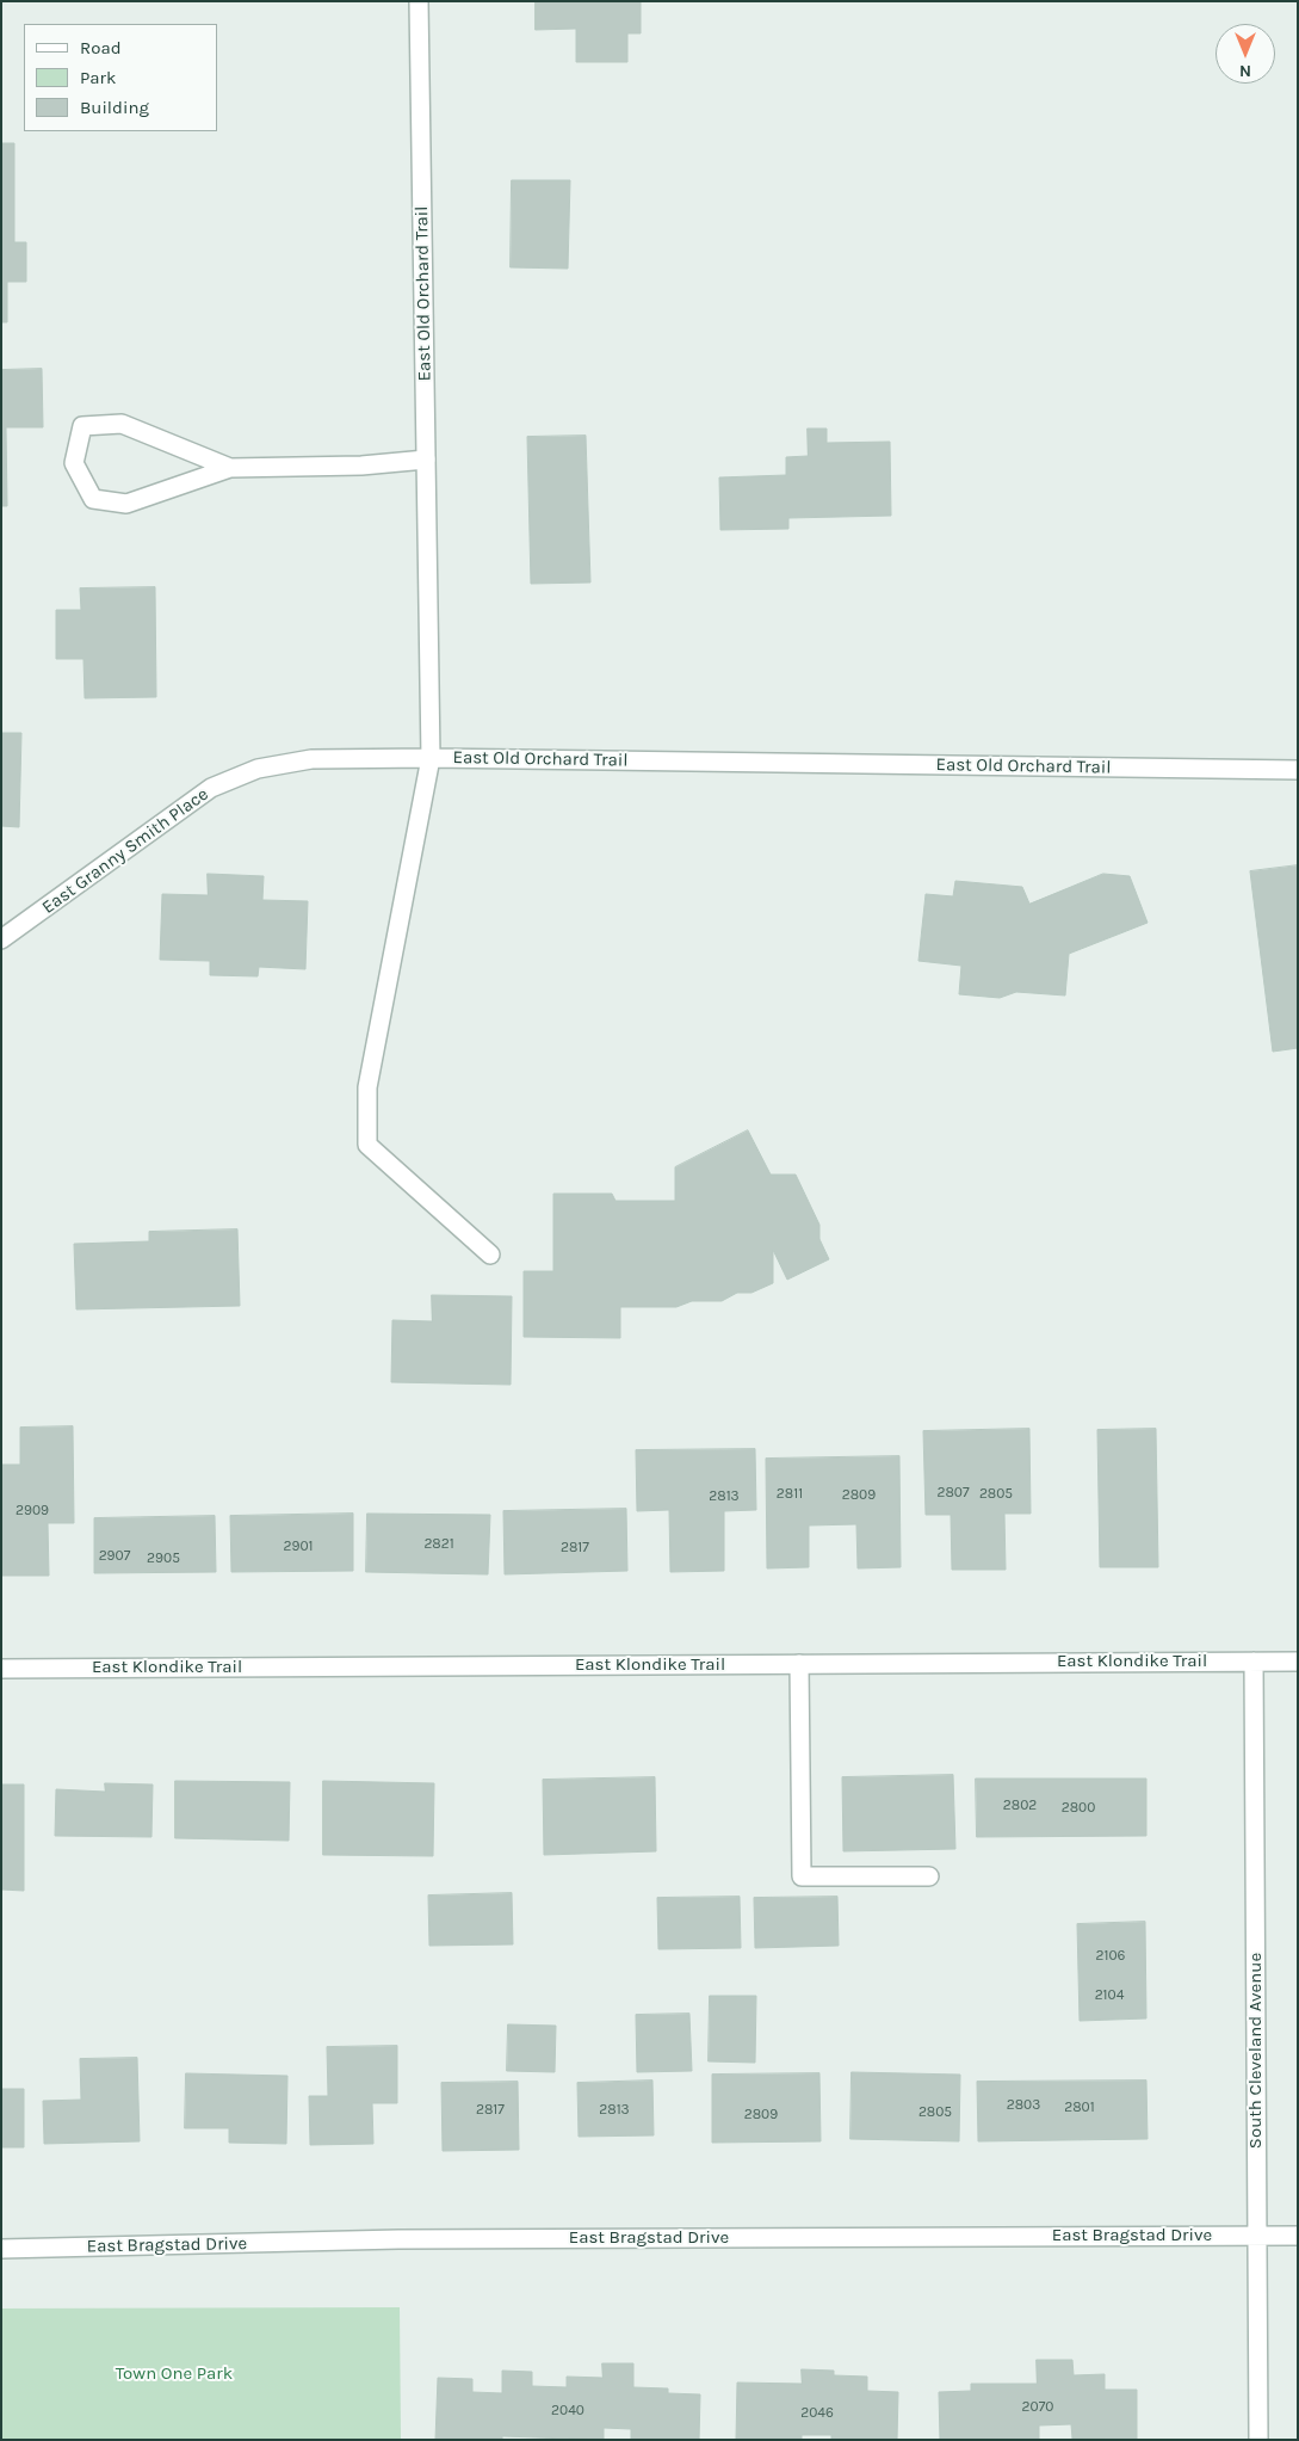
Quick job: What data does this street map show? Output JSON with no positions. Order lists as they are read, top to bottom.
{
  "streets": {
    "street": [
      "East Old Orchard Trail",
      "East Granny Smith Place",
      "East Klondike Trail",
      "South Cleveland Avenue",
      "East Bragstad Drive"
    ]
  },
  "crossings": [
    ["East Old Orchard Trail", "East Granny Smith Place"],
    ["East Klondike Trail", "South Cleveland Avenue"],
    ["South Cleveland Avenue", "East Bragstad Drive"]
  ],
  "parks": ["Town One Park"],
  "house_numbers": [
    "2807",
    "2811",
    "2805",
    "2809",
    "2813",
    "2909",
    "2821",
    "2901",
    "2817",
    "2907",
    "2905",
    "2802",
    "2800",
    "2106",
    "2104",
    "2803",
    "2801",
    "2817",
    "2813",
    "2805",
    "2809",
    "2070",
    "2040",
    "2046"
  ],
  "legend": ["Road", "Park", "Building"],
  "north": "bottom"
}
